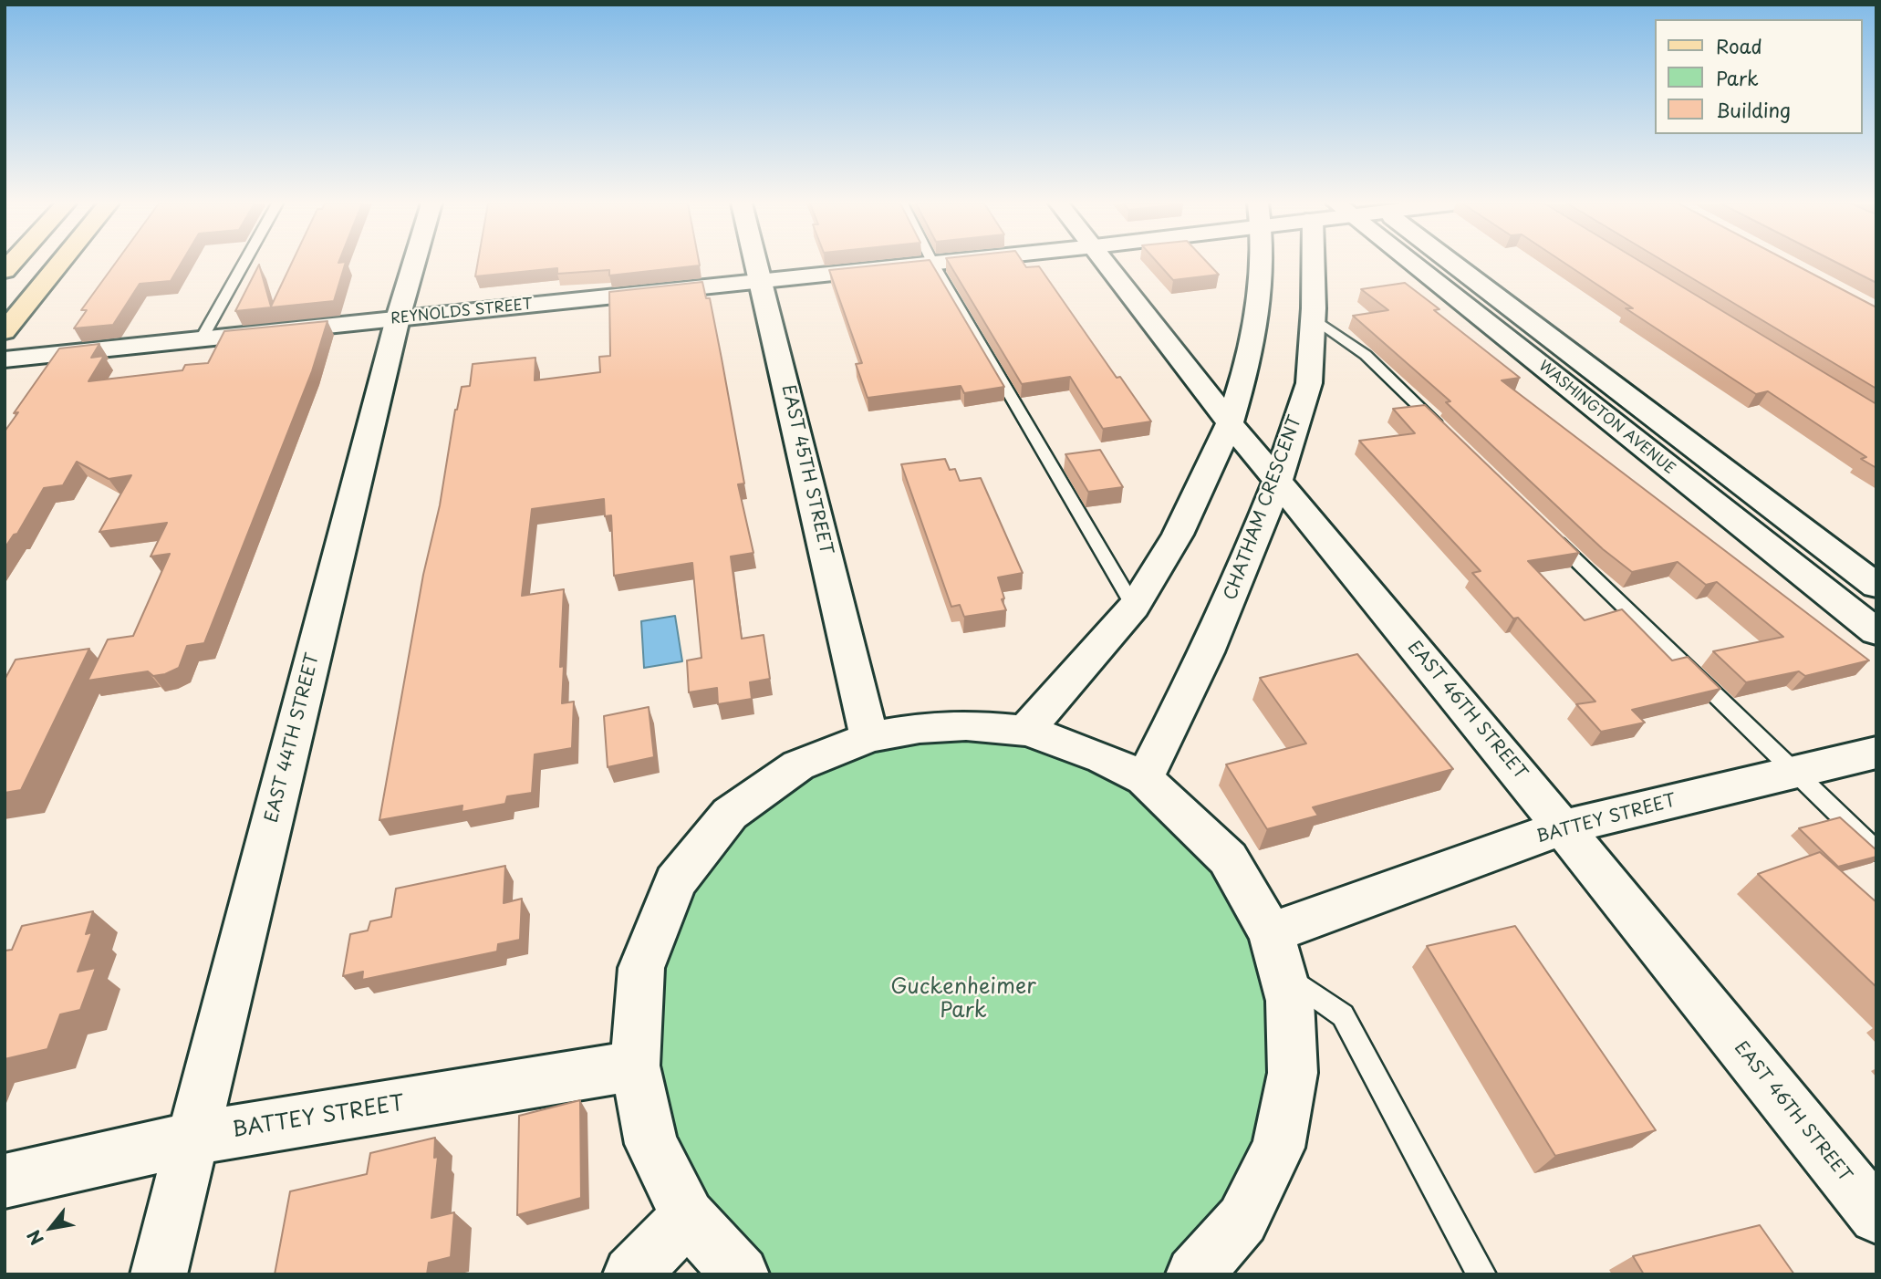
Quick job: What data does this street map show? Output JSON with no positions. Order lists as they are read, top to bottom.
{
  "streets": {
    "street": [
      "REYNOLDS STREET",
      "WASHINGTON AVENUE",
      "EAST 45TH STREET",
      "CHATHAM CRESCENT",
      "EAST 46TH STREET",
      "EAST 44TH STREET",
      "BATTEY STREET"
    ]
  },
  "crossings": [
    ["REYNOLDS STREET", "EAST 45TH STREET"],
    ["REYNOLDS STREET", "EAST 44TH STREET"],
    ["CHATHAM CRESCENT", "EAST 46TH STREET"],
    ["EAST 46TH STREET", "BATTEY STREET"],
    ["EAST 44TH STREET", "BATTEY STREET"]
  ],
  "parks": ["Guckenheimer Park"],
  "legend": ["Road", "Park", "Building"],
  "north": "bottom left"
}
